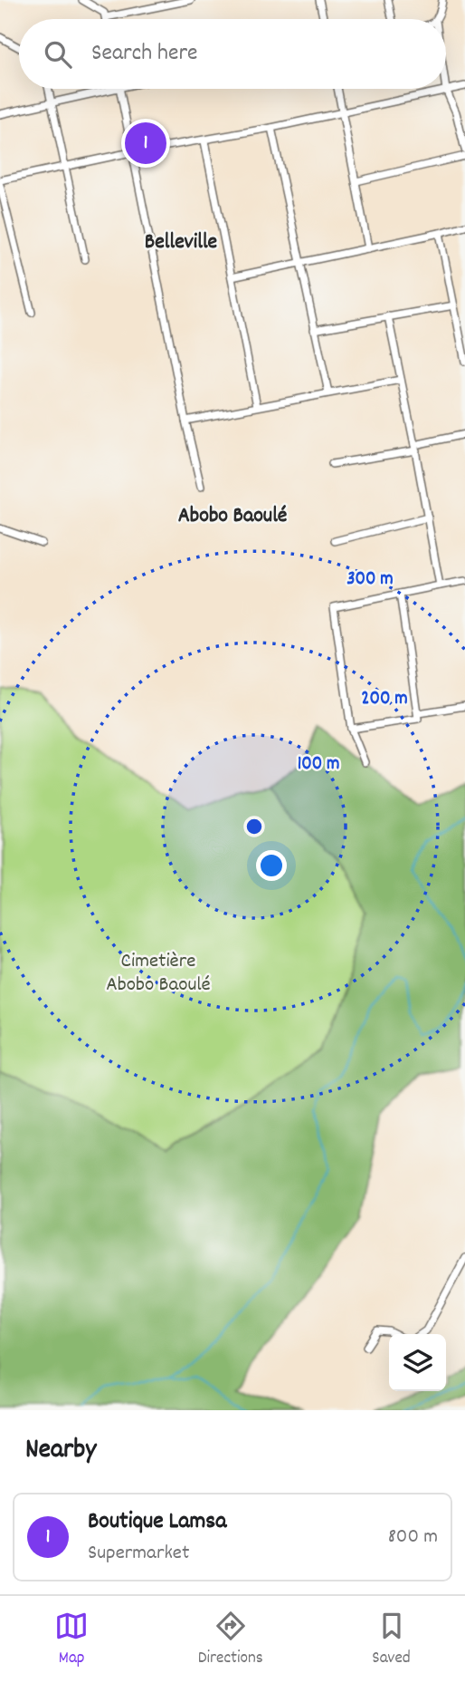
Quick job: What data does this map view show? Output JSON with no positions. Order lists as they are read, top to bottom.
{
  "districts": ["Belleville", "Abobo Baoulé"],
  "parks": ["Cimetière Abobo Baoulé"],
  "page": {
    "search": "Search here",
    "pins": "1",
    "heading": "Nearby",
    "list": [
      {
        "mark": "1",
        "name": "Boutique Lamsa",
        "note": "Supermarket",
        "value": "800 m"
      }
    ],
    "nav": ["Map", "Directions", "Saved"]
  },
  "rings": ["300 m", "200 m", "100 m"]
}
